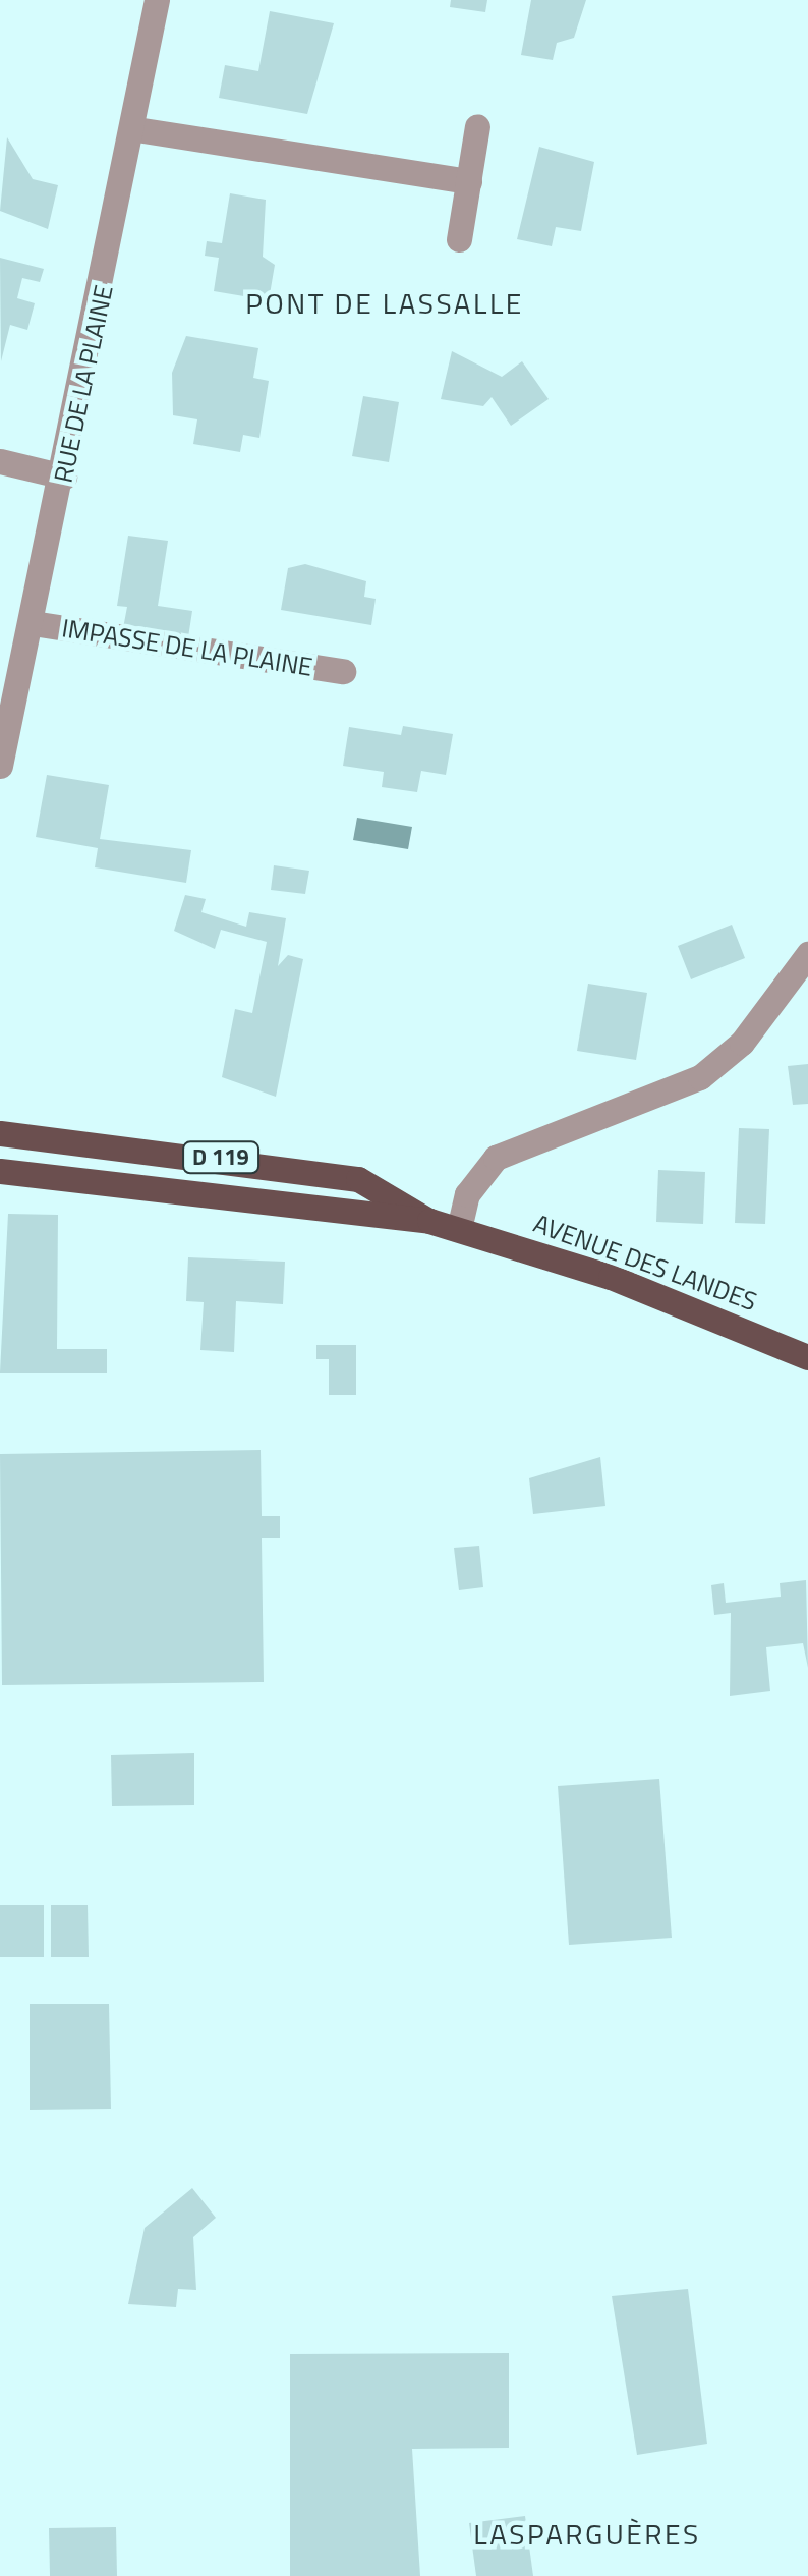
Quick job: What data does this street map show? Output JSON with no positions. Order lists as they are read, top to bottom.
{
  "streets": {
    "main road": ["D 119", "AVENUE DES LANDES"],
    "street": ["RUE DE LA PLAINE", "IMPASSE DE LA PLAINE"]
  },
  "crossings": [
    ["RUE DE LA PLAINE", "IMPASSE DE LA PLAINE"],
    ["D 119", "AVENUE DES LANDES"]
  ],
  "districts": ["PONT DE LASSALLE", "LASPARGUÈRES"]
}
